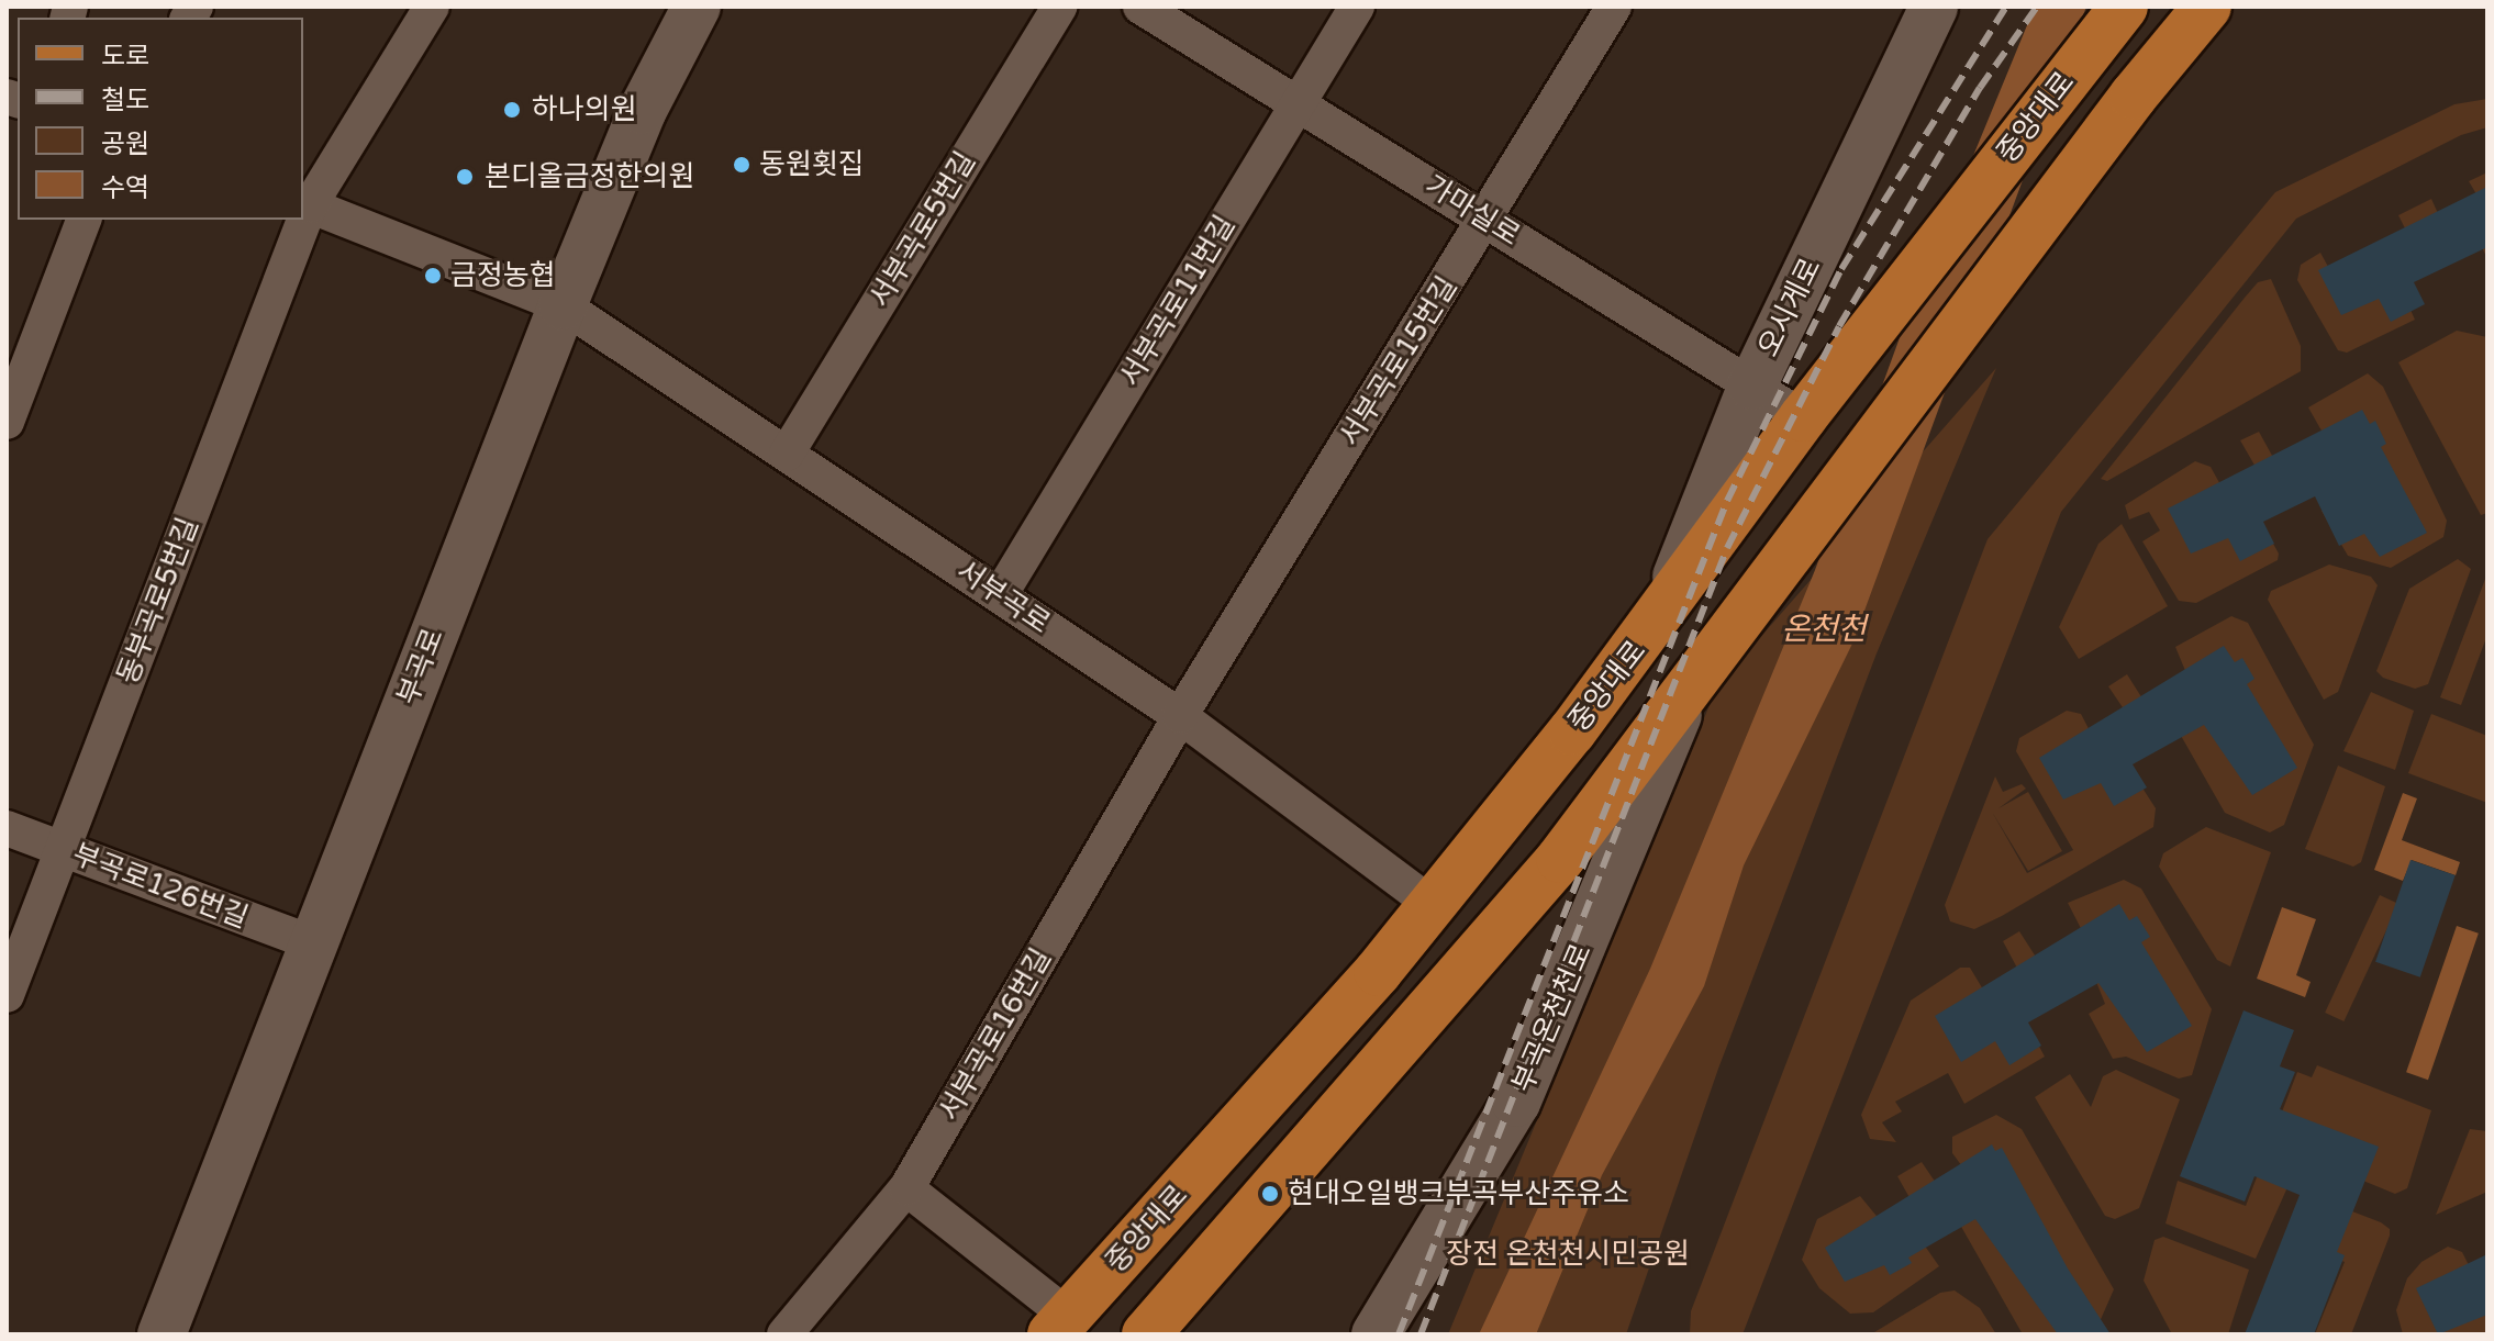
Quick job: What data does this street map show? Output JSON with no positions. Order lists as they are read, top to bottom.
{
  "streets": {
    "main road": ["중앙대로"],
    "street": [
      "가마실로",
      "서부곡로5번길",
      "서부곡로11번길",
      "오시게로",
      "서부곡로15번길",
      "서부곡로",
      "동부곡로5번길",
      "부곡로",
      "부곡로126번길",
      "부곡온천천로",
      "서부곡로16번길"
    ]
  },
  "crossings": [
    ["중앙대로", "가마실로"],
    ["중앙대로", "오시게로"],
    ["중앙대로", "서부곡로"],
    ["가마실로", "서부곡로11번길"],
    ["가마실로", "오시게로"],
    ["가마실로", "서부곡로15번길"],
    ["서부곡로5번길", "서부곡로"],
    ["서부곡로11번길", "서부곡로"],
    ["서부곡로15번길", "서부곡로"],
    ["서부곡로15번길", "서부곡로16번길"],
    ["서부곡로", "동부곡로5번길"],
    ["서부곡로", "부곡로"],
    ["서부곡로", "서부곡로16번길"],
    ["동부곡로5번길", "부곡로126번길"],
    ["부곡로", "부곡로126번길"]
  ],
  "water": ["온천천"],
  "parks": ["장전 온천천시민공원"],
  "places": [
    "하나의원",
    "동원횟집",
    "본디올금정한의원",
    "금정농협",
    "현대오일뱅크부곡부산주유소"
  ],
  "legend": [
    "도로",
    "철도",
    "공원",
    "수역"
  ]
}
